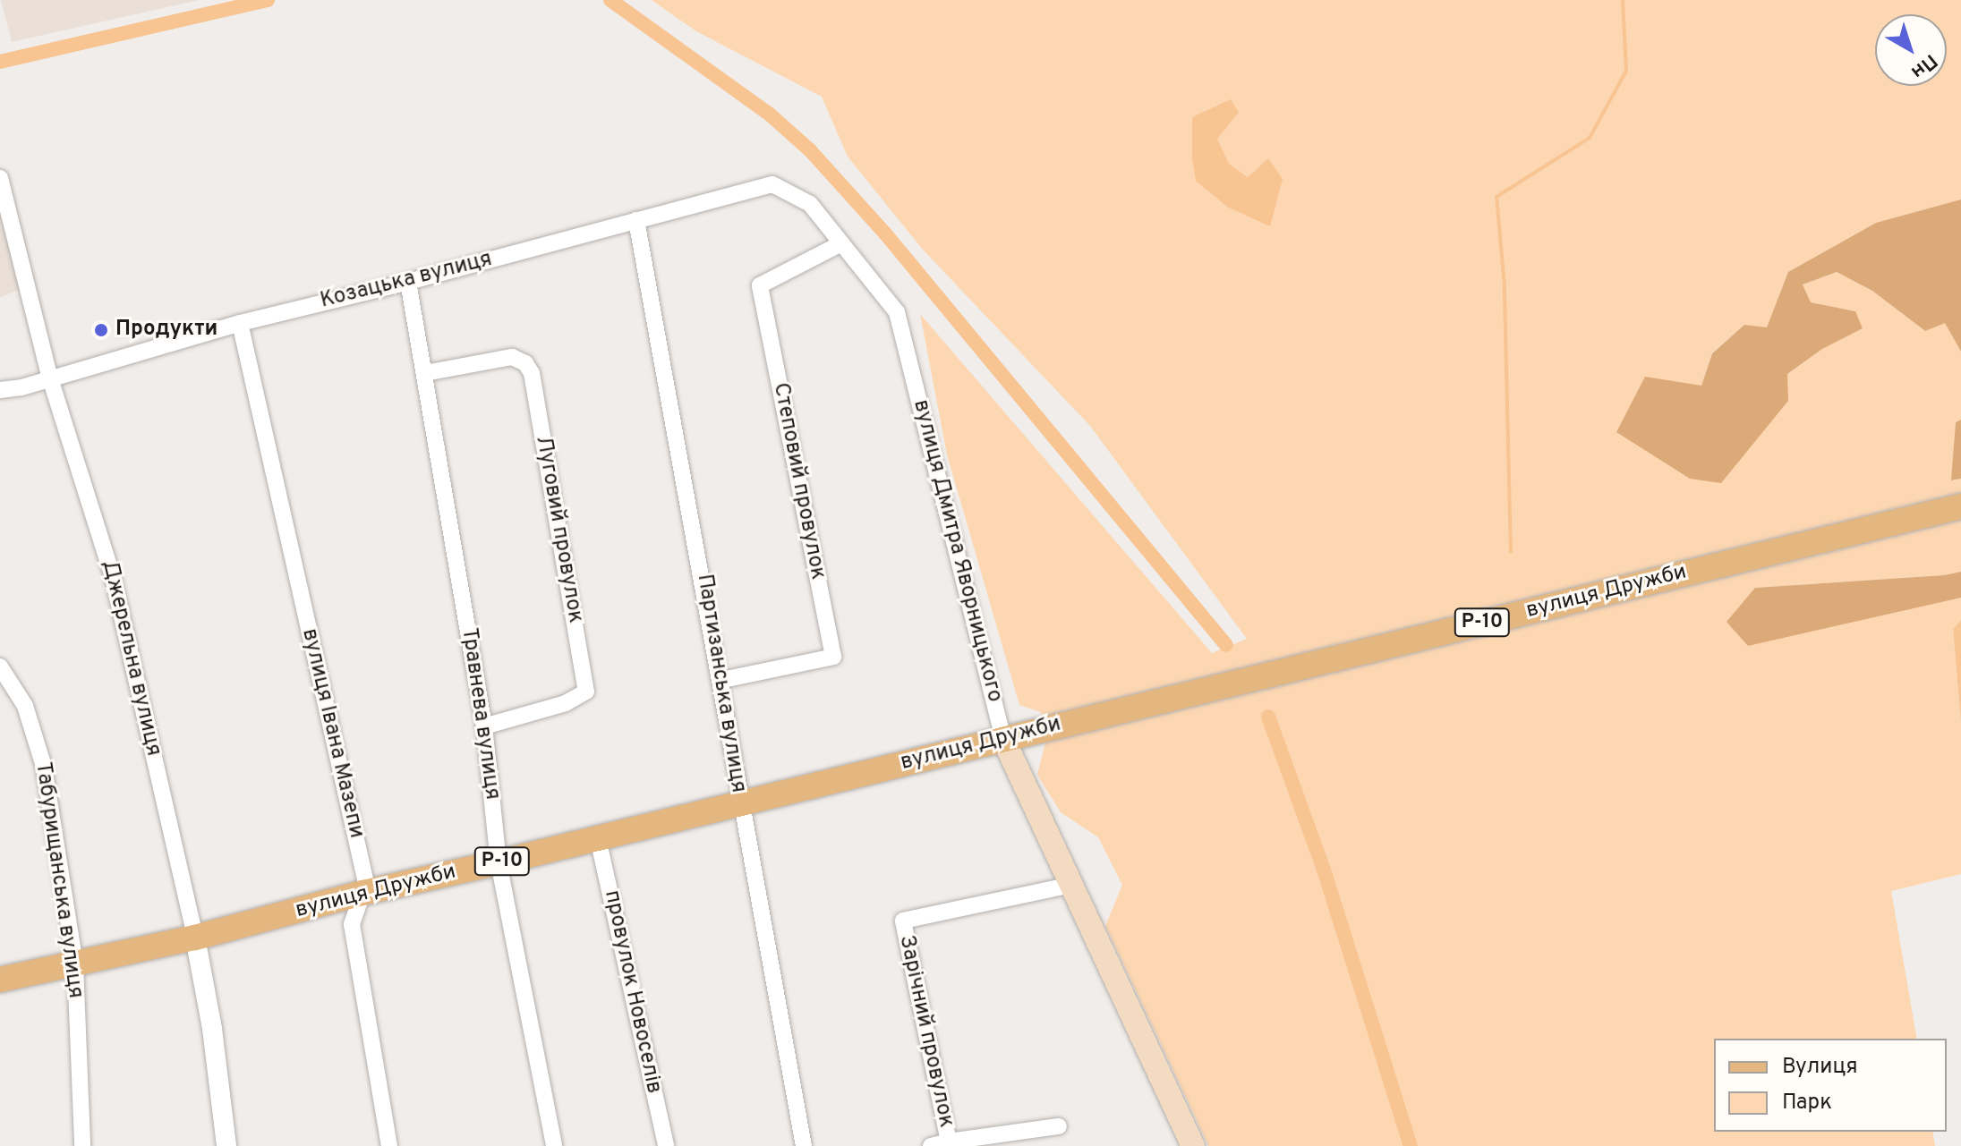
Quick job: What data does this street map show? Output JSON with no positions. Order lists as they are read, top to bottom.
{
  "streets": {
    "main road": ["вулиця Дмитра Яворницького", "вулиця Дружби", "Р-10"],
    "street": [
      "Козацька вулиця",
      "Степовий провулок",
      "Луговий провулок",
      "Джерельна вулиця",
      "Партизанська вулиця",
      "Травнева вулиця",
      "вулиця Івана Мазепи",
      "Табурищанська вулиця",
      "провулок Новоселів",
      "Зарічний провулок"
    ]
  },
  "crossings": [
    ["Козацька вулиця", "вулиця Дмитра Яворницького"],
    ["Козацька вулиця", "Джерельна вулиця"],
    ["Козацька вулиця", "Партизанська вулиця"],
    ["Козацька вулиця", "Травнева вулиця"],
    ["Козацька вулиця", "вулиця Івана Мазепи"],
    ["Степовий провулок", "вулиця Дмитра Яворницького"],
    ["Степовий провулок", "Партизанська вулиця"],
    ["Луговий провулок", "Травнева вулиця"],
    ["вулиця Дмитра Яворницького", "вулиця Дружби"],
    ["вулиця Дмитра Яворницького", "Зарічний провулок"],
    ["вулиця Дружби", "Джерельна вулиця"],
    ["вулиця Дружби", "Партизанська вулиця"],
    ["вулиця Дружби", "Травнева вулиця"],
    ["вулиця Дружби", "вулиця Івана Мазепи"],
    ["вулиця Дружби", "Табурищанська вулиця"],
    ["вулиця Дружби", "провулок Новоселів"]
  ],
  "places": ["Продукти"],
  "legend": ["Вулиця", "Парк"],
  "north": "bottom right"
}
